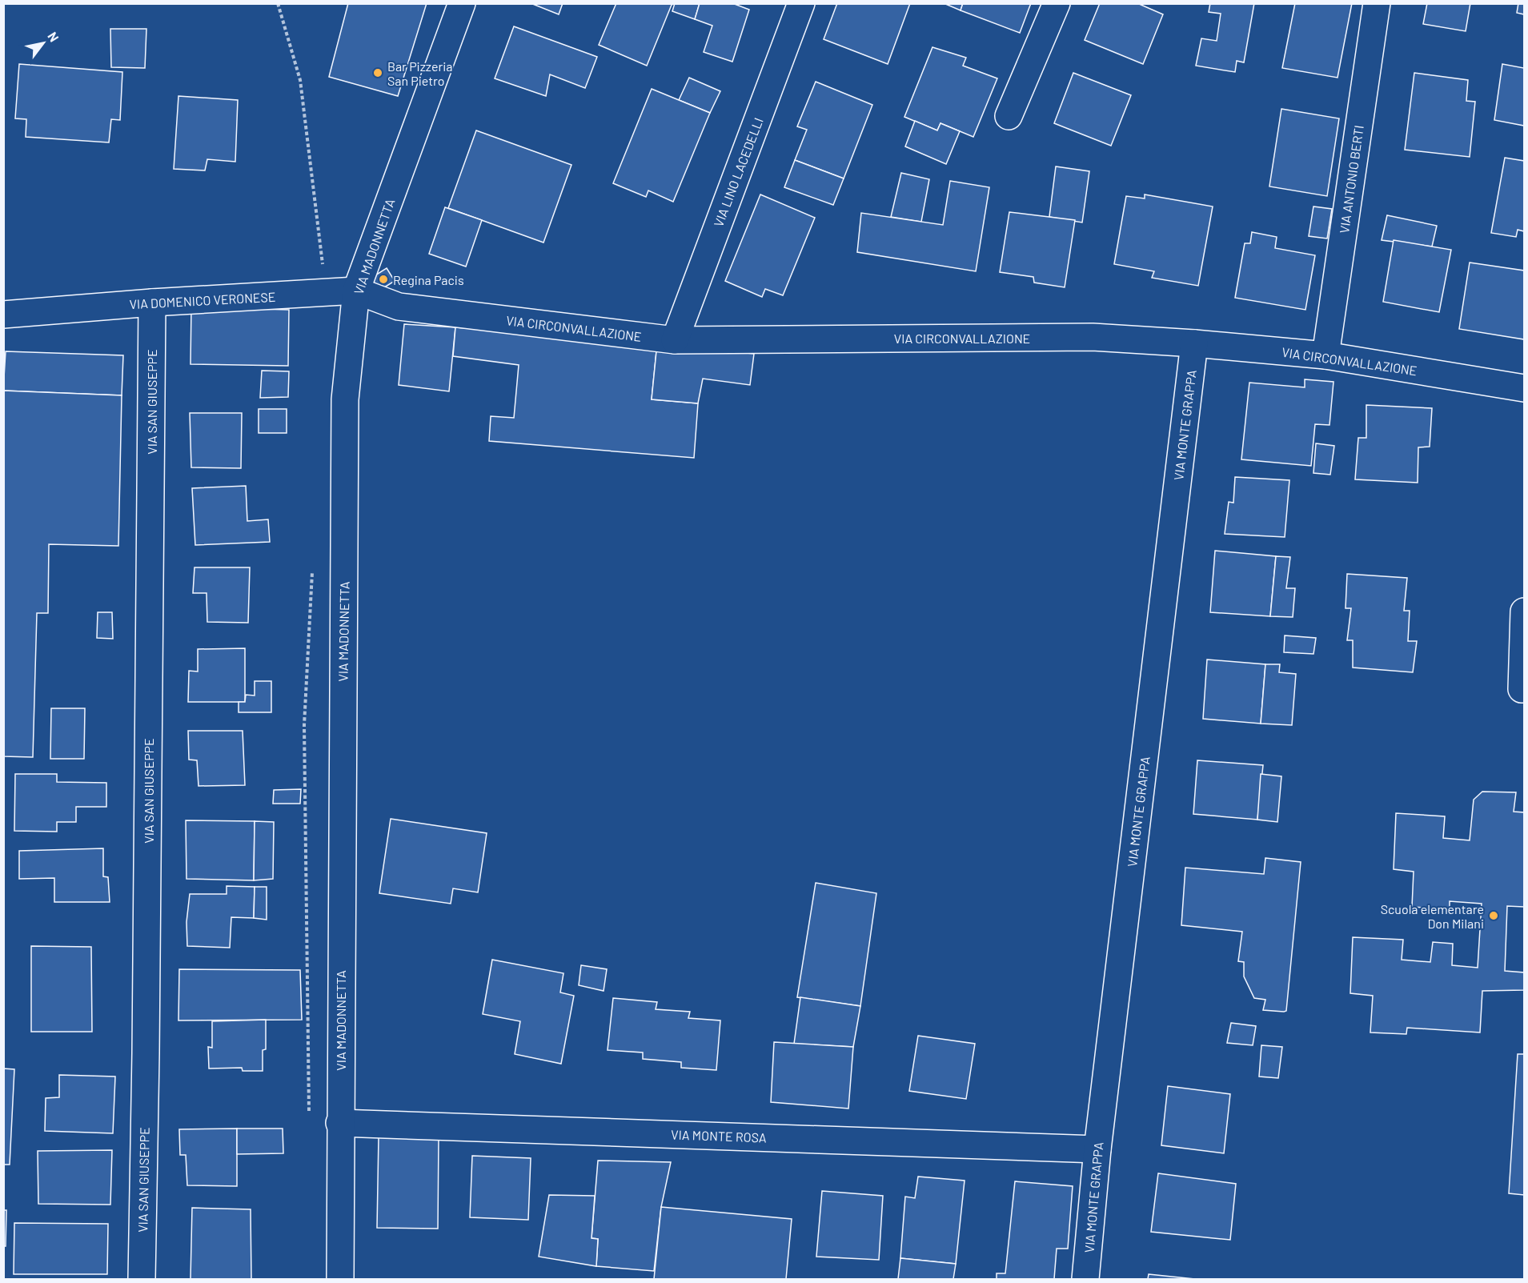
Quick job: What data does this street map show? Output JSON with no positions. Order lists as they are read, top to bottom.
{
  "streets": {
    "street": [
      "VIA LINO LACEDELLI",
      "VIA ANTONIO BERTI",
      "VIA MADONNETTA",
      "VIA DOMENICO VERONESE",
      "VIA CIRCONVALLAZIONE",
      "VIA SAN GIUSEPPE",
      "VIA MONTE GRAPPA",
      "VIA MONTE ROSA"
    ]
  },
  "crossings": [
    ["VIA LINO LACEDELLI", "VIA CIRCONVALLAZIONE"],
    ["VIA ANTONIO BERTI", "VIA CIRCONVALLAZIONE"],
    ["VIA MADONNETTA", "VIA DOMENICO VERONESE"],
    ["VIA MADONNETTA", "VIA MONTE ROSA"],
    ["VIA DOMENICO VERONESE", "VIA CIRCONVALLAZIONE"],
    ["VIA DOMENICO VERONESE", "VIA SAN GIUSEPPE"],
    ["VIA CIRCONVALLAZIONE", "VIA MONTE GRAPPA"],
    ["VIA MONTE GRAPPA", "VIA MONTE ROSA"]
  ],
  "places": ["Bar Pizzeria San Pietro", "Regina Pacis", "Scuola elementare Don Milani"],
  "north": "top right"
}
